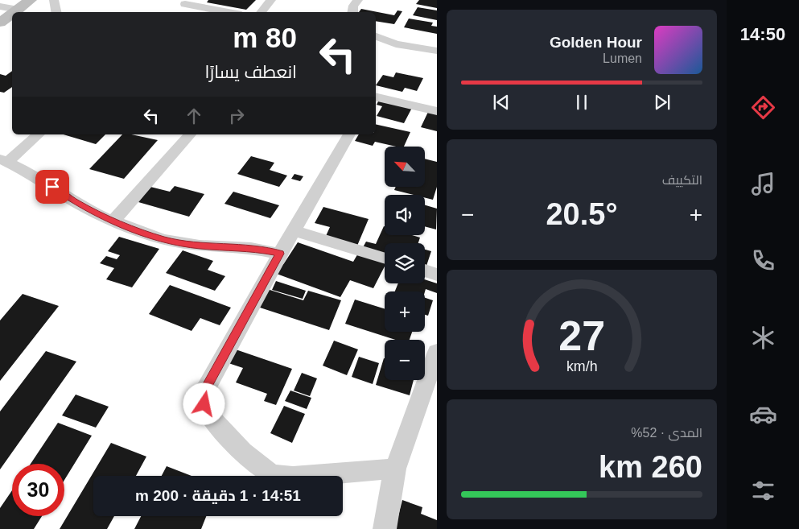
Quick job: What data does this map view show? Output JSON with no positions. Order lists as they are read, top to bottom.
{
  "north": "top left",
  "page": {
    "tabs": "14:50",
    "turn": ["80 m", "انعطف يسارًا"],
    "song": ["Golden Hour", "Lumen"],
    "tile": [
      "التكييف",
      ["المدى · 52%", "260 km"]
    ],
    "map_buttons": ["+", "−"],
    "heat": ["−", "20.5°", "+"],
    "limit": "30",
    "trip": "14:51 · 1 دقيقة · 200 m",
    "gauge": ["27", "km/h"]
  }
}
